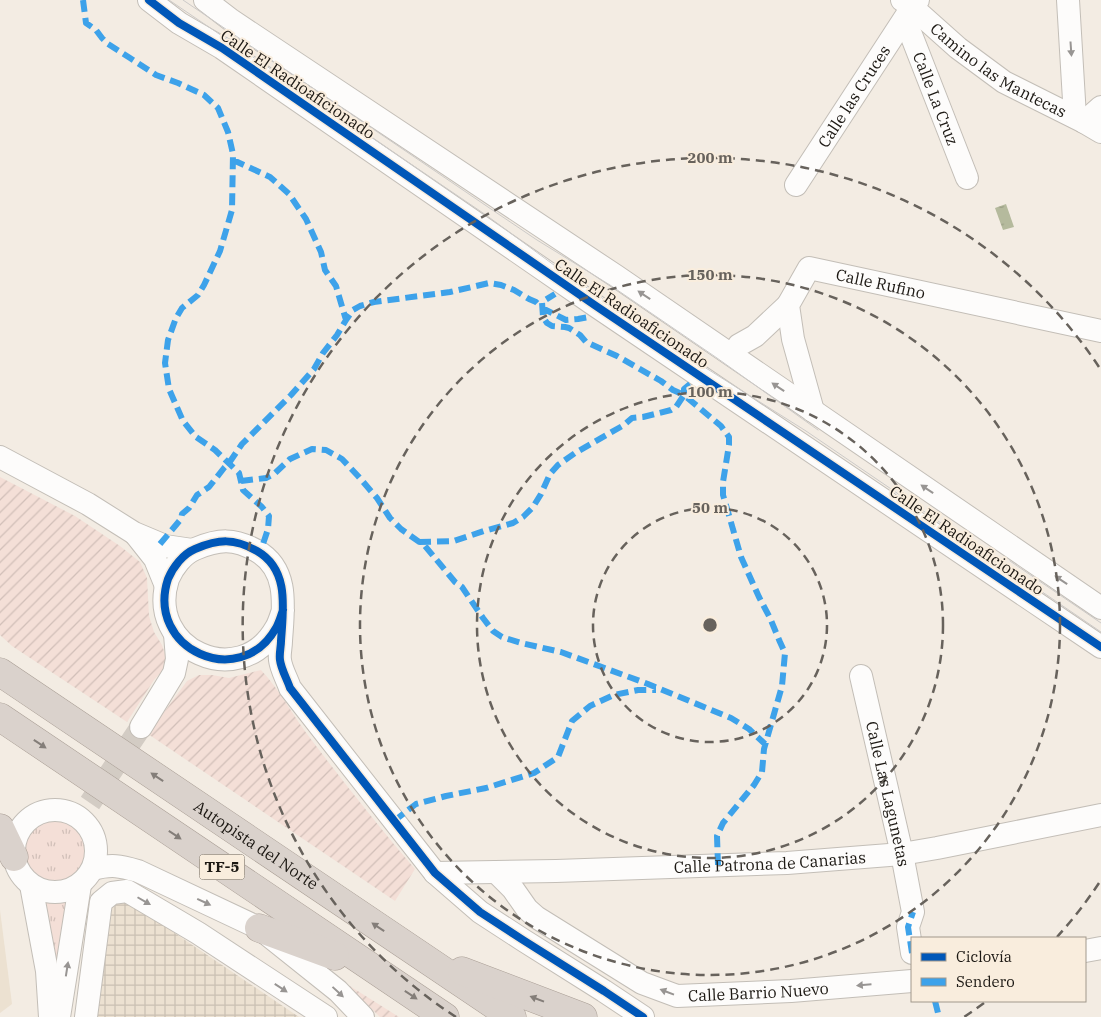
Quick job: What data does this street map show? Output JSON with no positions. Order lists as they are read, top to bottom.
{
  "streets": {
    "highway": ["Autopista del Norte", "TF-5"],
    "street": [
      "Camino las Mantecas",
      "Calle El Radioaficionado",
      "Calle las Cruces",
      "Calle La Cruz",
      "Calle Rufino",
      "Calle Las Lagunetas",
      "Calle Patrona de Canarias",
      "Calle Barrio Nuevo"
    ]
  },
  "crossings": [
    ["Camino las Mantecas", "Calle las Cruces"],
    ["Camino las Mantecas", "Calle La Cruz"],
    ["Calle las Cruces", "Calle La Cruz"],
    ["Calle Las Lagunetas", "Calle Patrona de Canarias"],
    ["Calle Patrona de Canarias", "Calle Barrio Nuevo"]
  ],
  "legend": ["Ciclovía", "Sendero"],
  "rings": [
    "200 m",
    "150 m",
    "100 m",
    "50 m"
  ]
}
